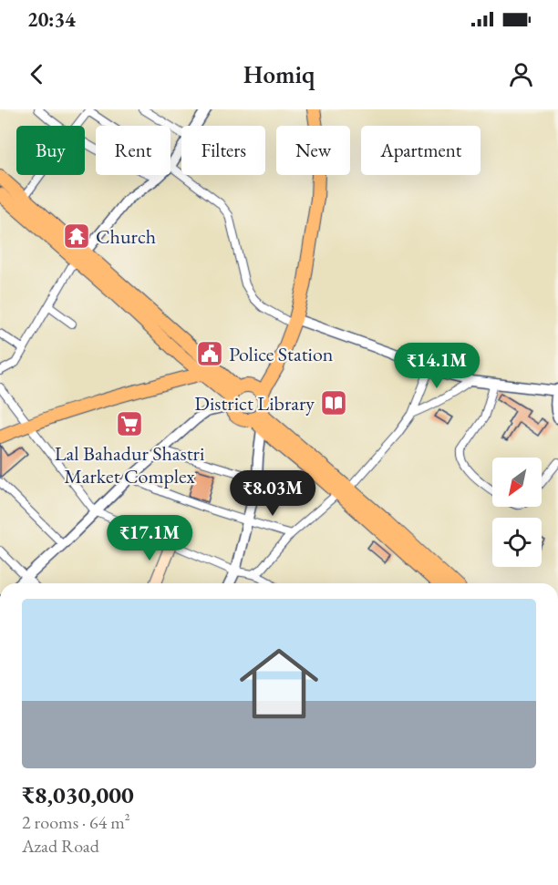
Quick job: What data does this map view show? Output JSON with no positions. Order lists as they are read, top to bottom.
{
  "places": {
    "temple": ["Church"],
    "public building": ["Police Station"],
    "library": ["District Library"],
    "supermarket": ["Lal Bahadur Shastri Market Complex"]
  },
  "north": "bottom left",
  "page": {
    "status": "20:34",
    "header": "Homiq",
    "chip": [
      "Buy",
      "Rent",
      "Filters",
      "New",
      "Apartment"
    ],
    "price": ["₹14.1M", "₹8.03M", "₹17.1M"],
    "list": [
      {
        "name": "₹8,030,000",
        "note": "2 rooms · 64 m² · Azad Road"
      }
    ]
  }
}
